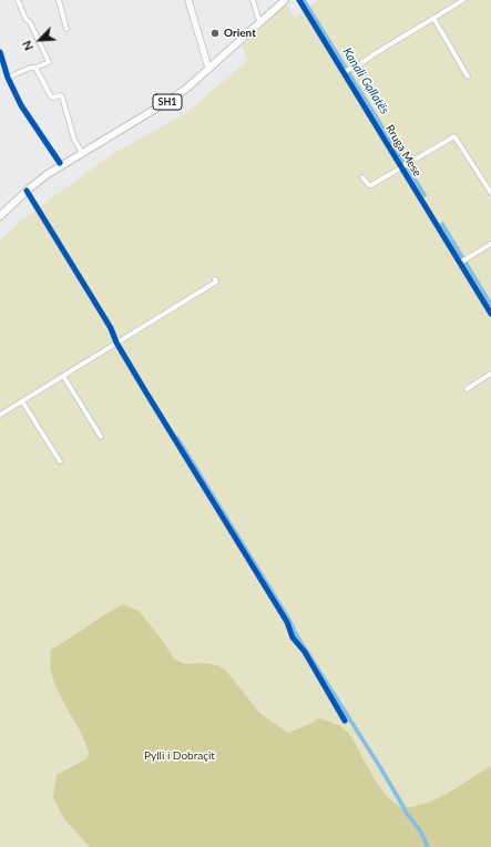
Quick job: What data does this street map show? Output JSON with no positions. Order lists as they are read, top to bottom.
{
  "streets": {
    "main road": ["SH1"],
    "street": ["Rruga Mese"]
  },
  "water": ["Kanali Gallatës"],
  "parks": ["Pylli i Dobraçit"],
  "places": ["Orient"],
  "north": "bottom left"
}
